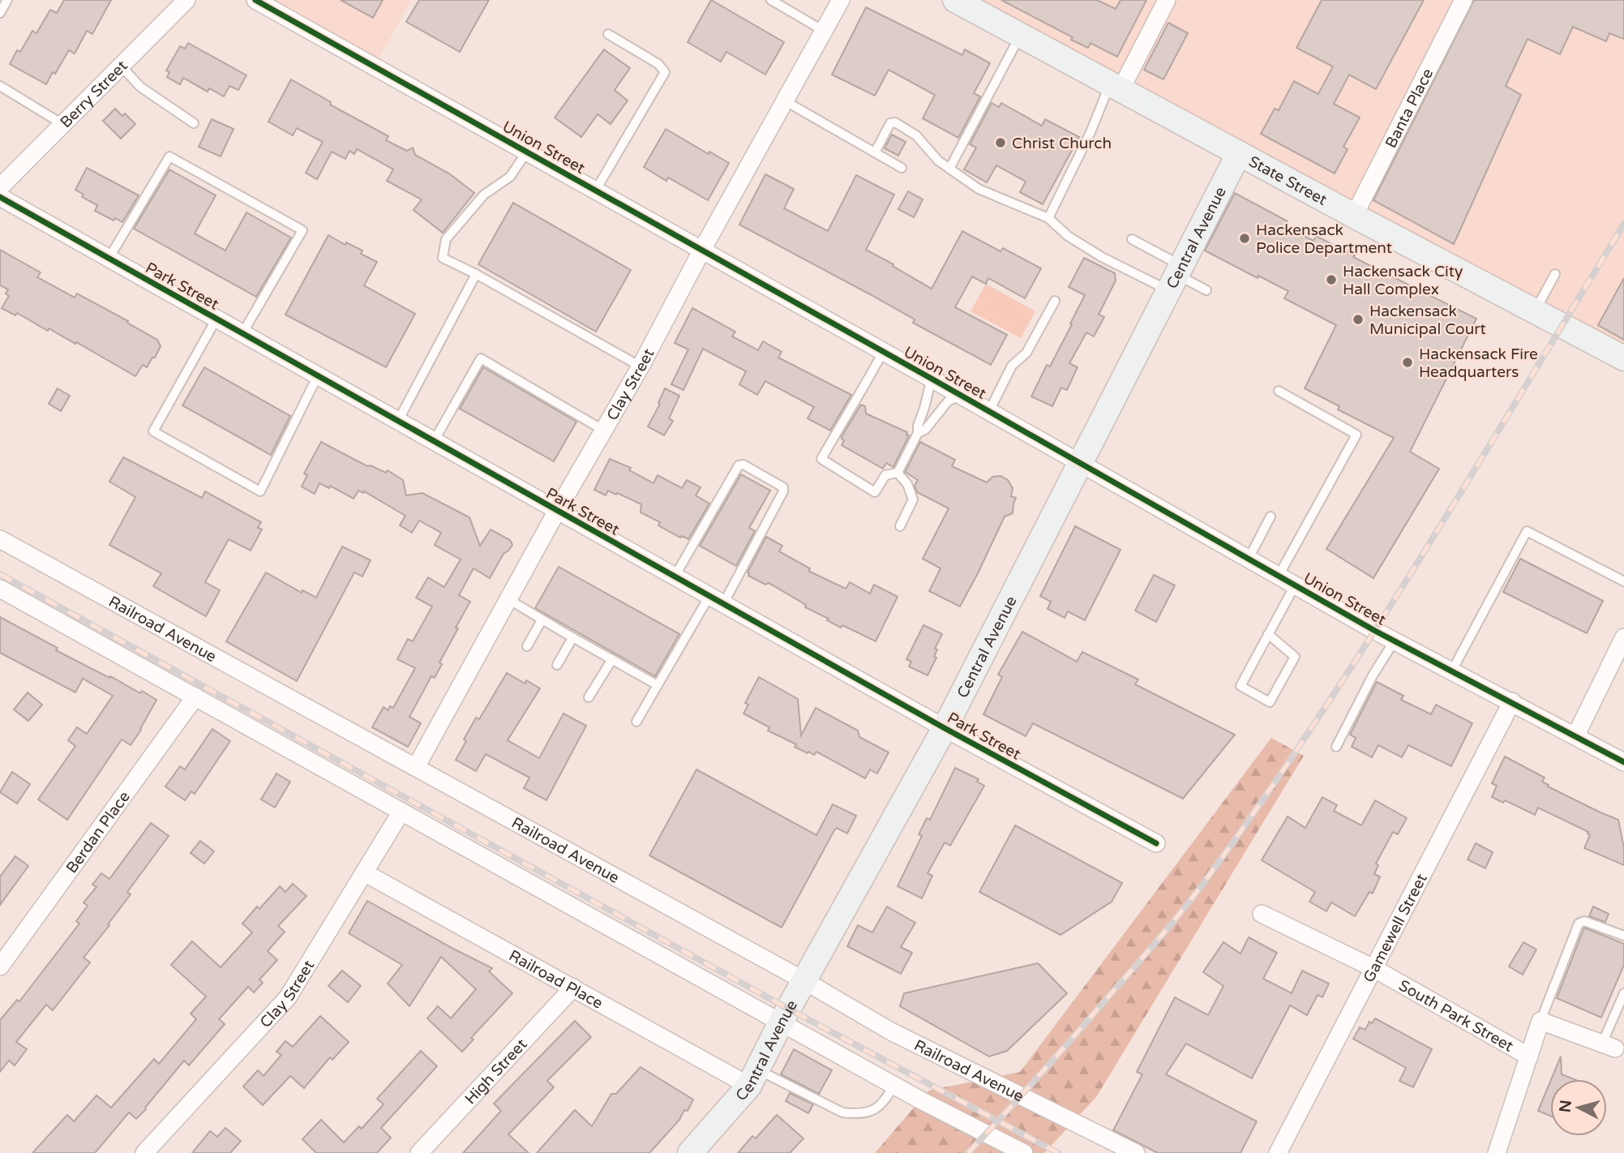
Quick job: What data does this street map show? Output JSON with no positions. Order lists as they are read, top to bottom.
{
  "streets": {
    "street": [
      "Berry Street",
      "Banta Place",
      "Union Street",
      "State Street",
      "Central Avenue",
      "Park Street",
      "Clay Street",
      "Railroad Avenue",
      "Berdan Place",
      "Gamewell Street",
      "Railroad Place",
      "South Park Street",
      "High Street"
    ]
  },
  "crossings": [
    ["Banta Place", "State Street"],
    ["Union Street", "Central Avenue"],
    ["Union Street", "Clay Street"],
    ["Union Street", "Gamewell Street"],
    ["State Street", "Central Avenue"],
    ["Central Avenue", "Park Street"],
    ["Central Avenue", "Railroad Avenue"],
    ["Central Avenue", "Railroad Place"],
    ["Park Street", "Clay Street"],
    ["Clay Street", "Railroad Avenue"],
    ["Clay Street", "Railroad Place"],
    ["Gamewell Street", "South Park Street"],
    ["Railroad Place", "High Street"]
  ],
  "places": [
    "Christ Church",
    "Hackensack Police Department",
    "Hackensack City Hall Complex",
    "Hackensack Municipal Court",
    "Hackensack Fire Headquarters"
  ],
  "north": "left"
}
